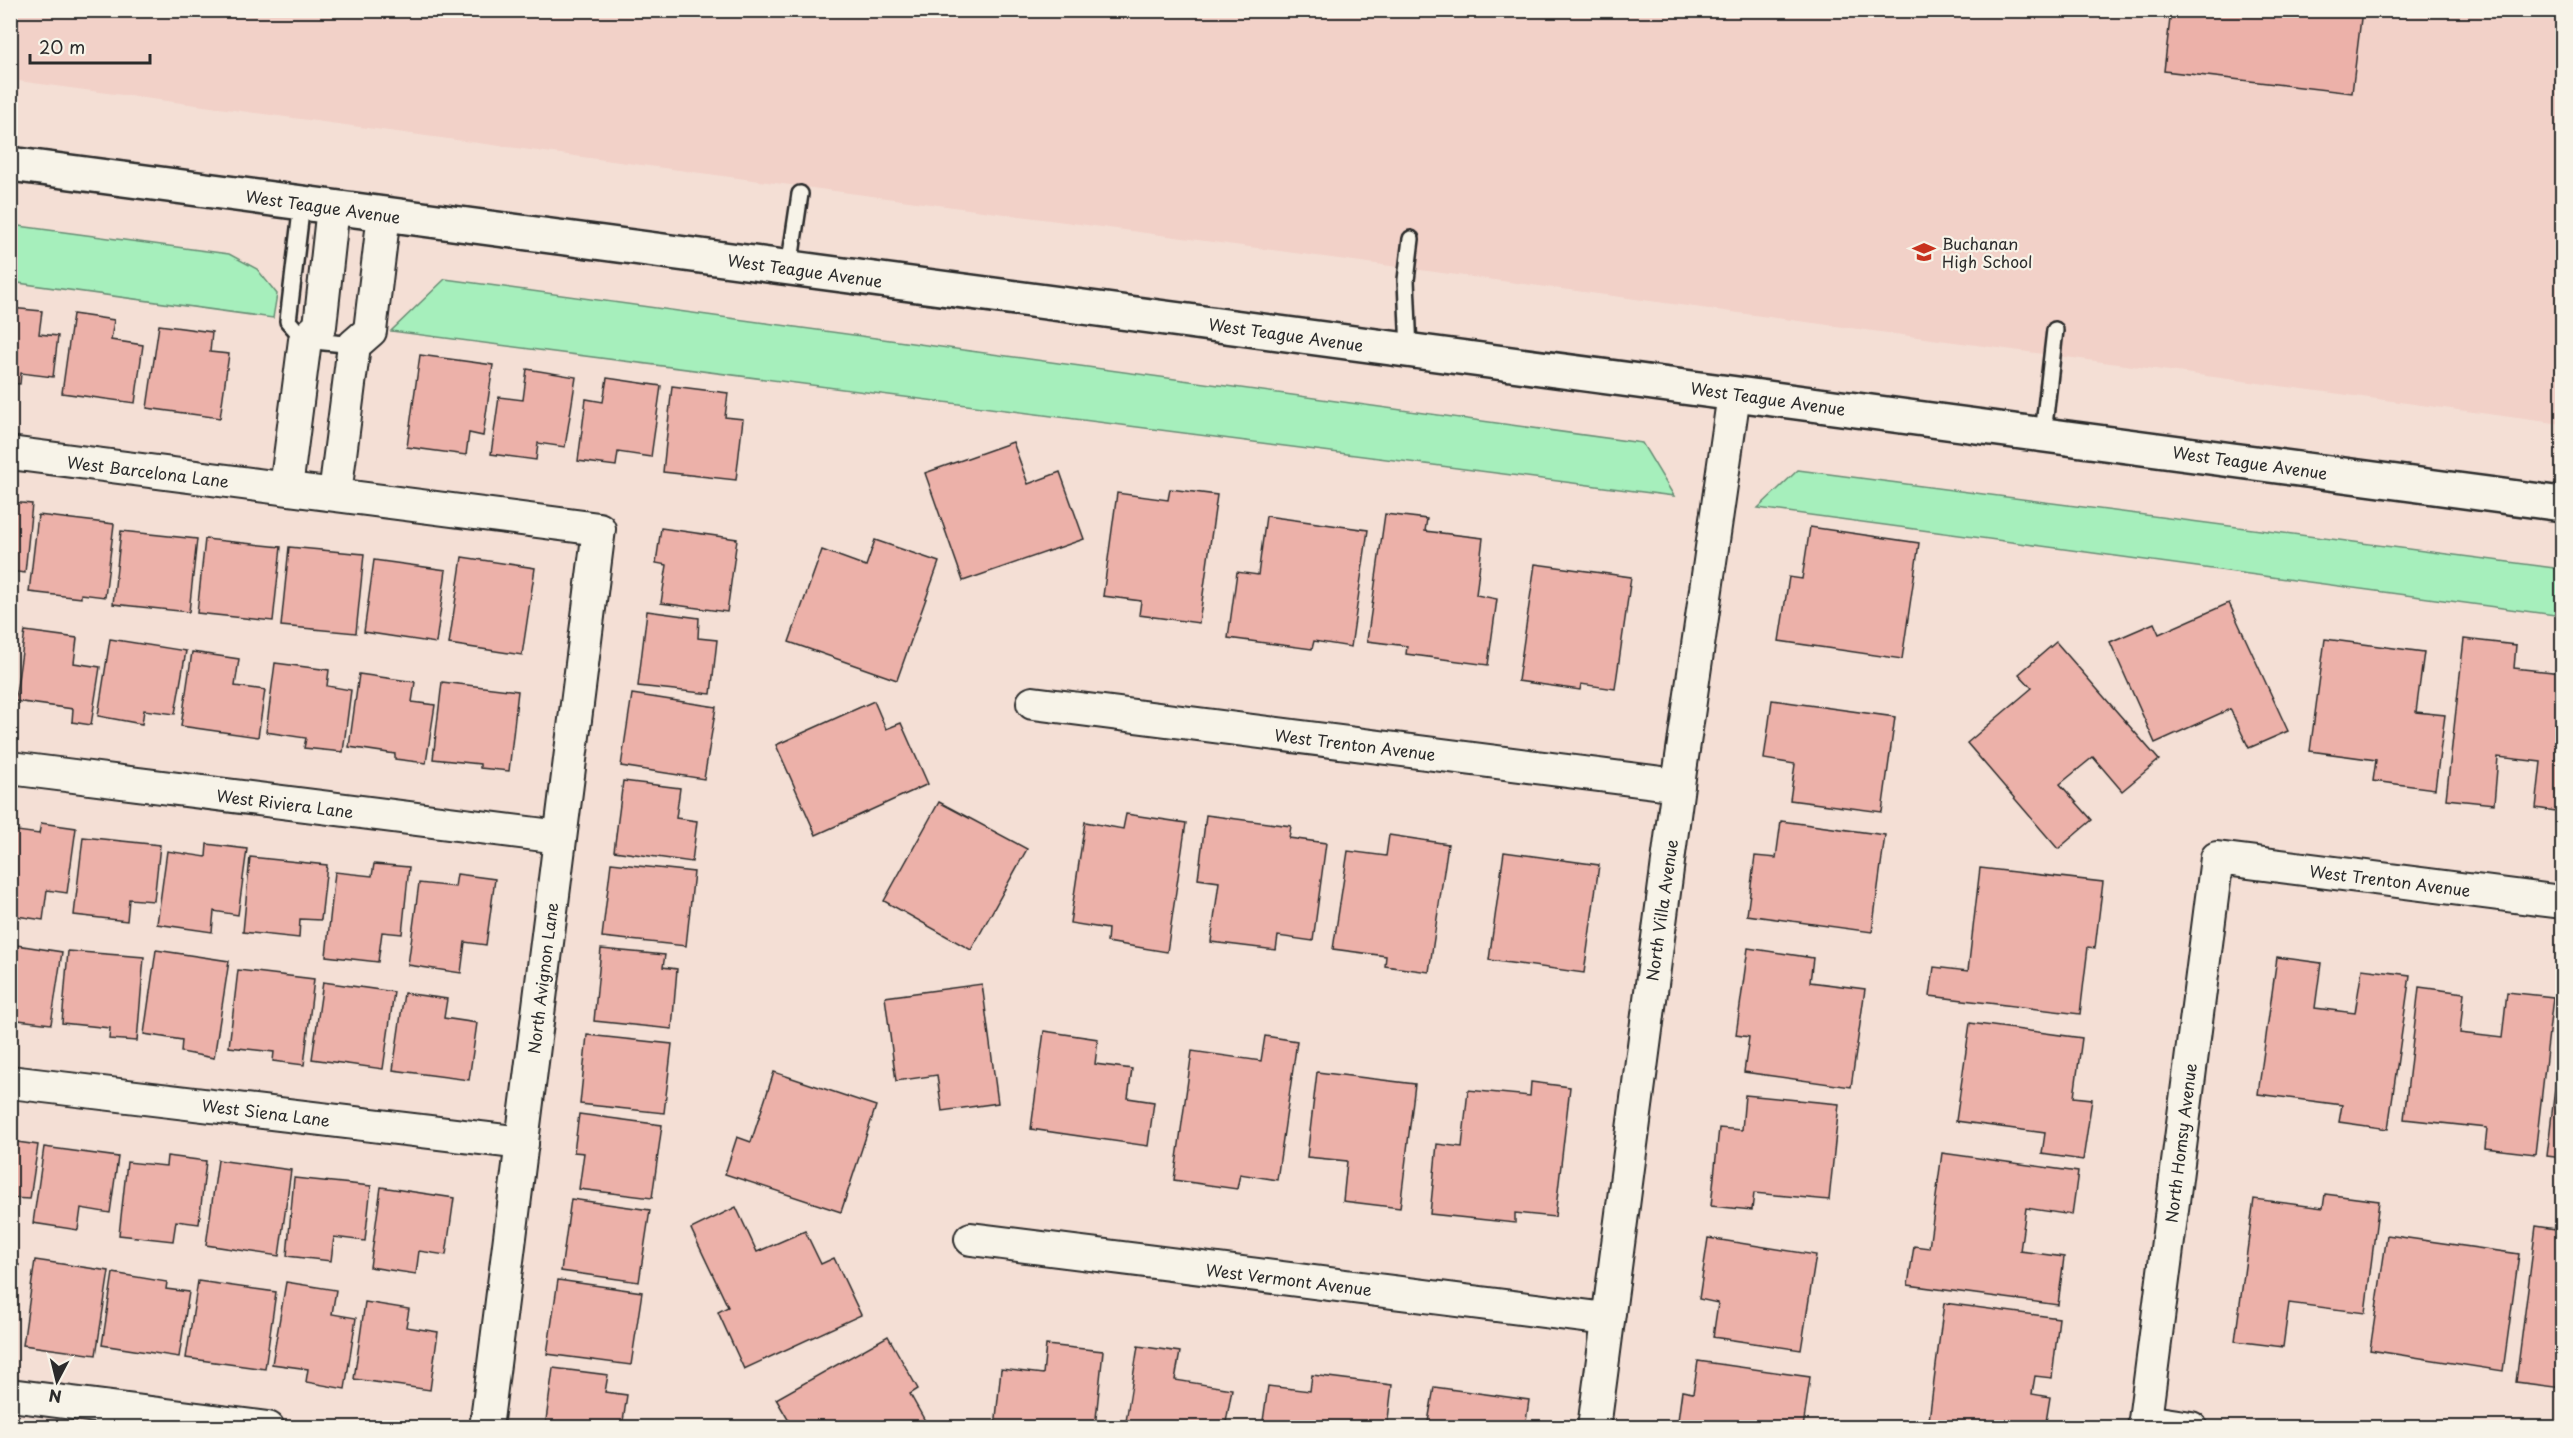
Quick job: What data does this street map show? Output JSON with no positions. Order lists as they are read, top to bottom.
{
  "streets": {
    "street": [
      "West Teague Avenue",
      "West Barcelona Lane",
      "West Trenton Avenue",
      "West Riviera Lane",
      "North Villa Avenue",
      "North Avignon Lane",
      "West Siena Lane",
      "North Homsy Avenue",
      "West Vermont Avenue"
    ]
  },
  "crossings": [
    ["West Teague Avenue", "North Villa Avenue"],
    ["West Barcelona Lane", "North Avignon Lane"],
    ["West Trenton Avenue", "North Villa Avenue"],
    ["West Trenton Avenue", "North Homsy Avenue"],
    ["West Riviera Lane", "North Avignon Lane"],
    ["North Villa Avenue", "West Vermont Avenue"],
    ["North Avignon Lane", "West Siena Lane"]
  ],
  "places": {
    "school or university": ["Buchanan High School"]
  },
  "scale_bar": "20 m",
  "north": "bottom"
}
